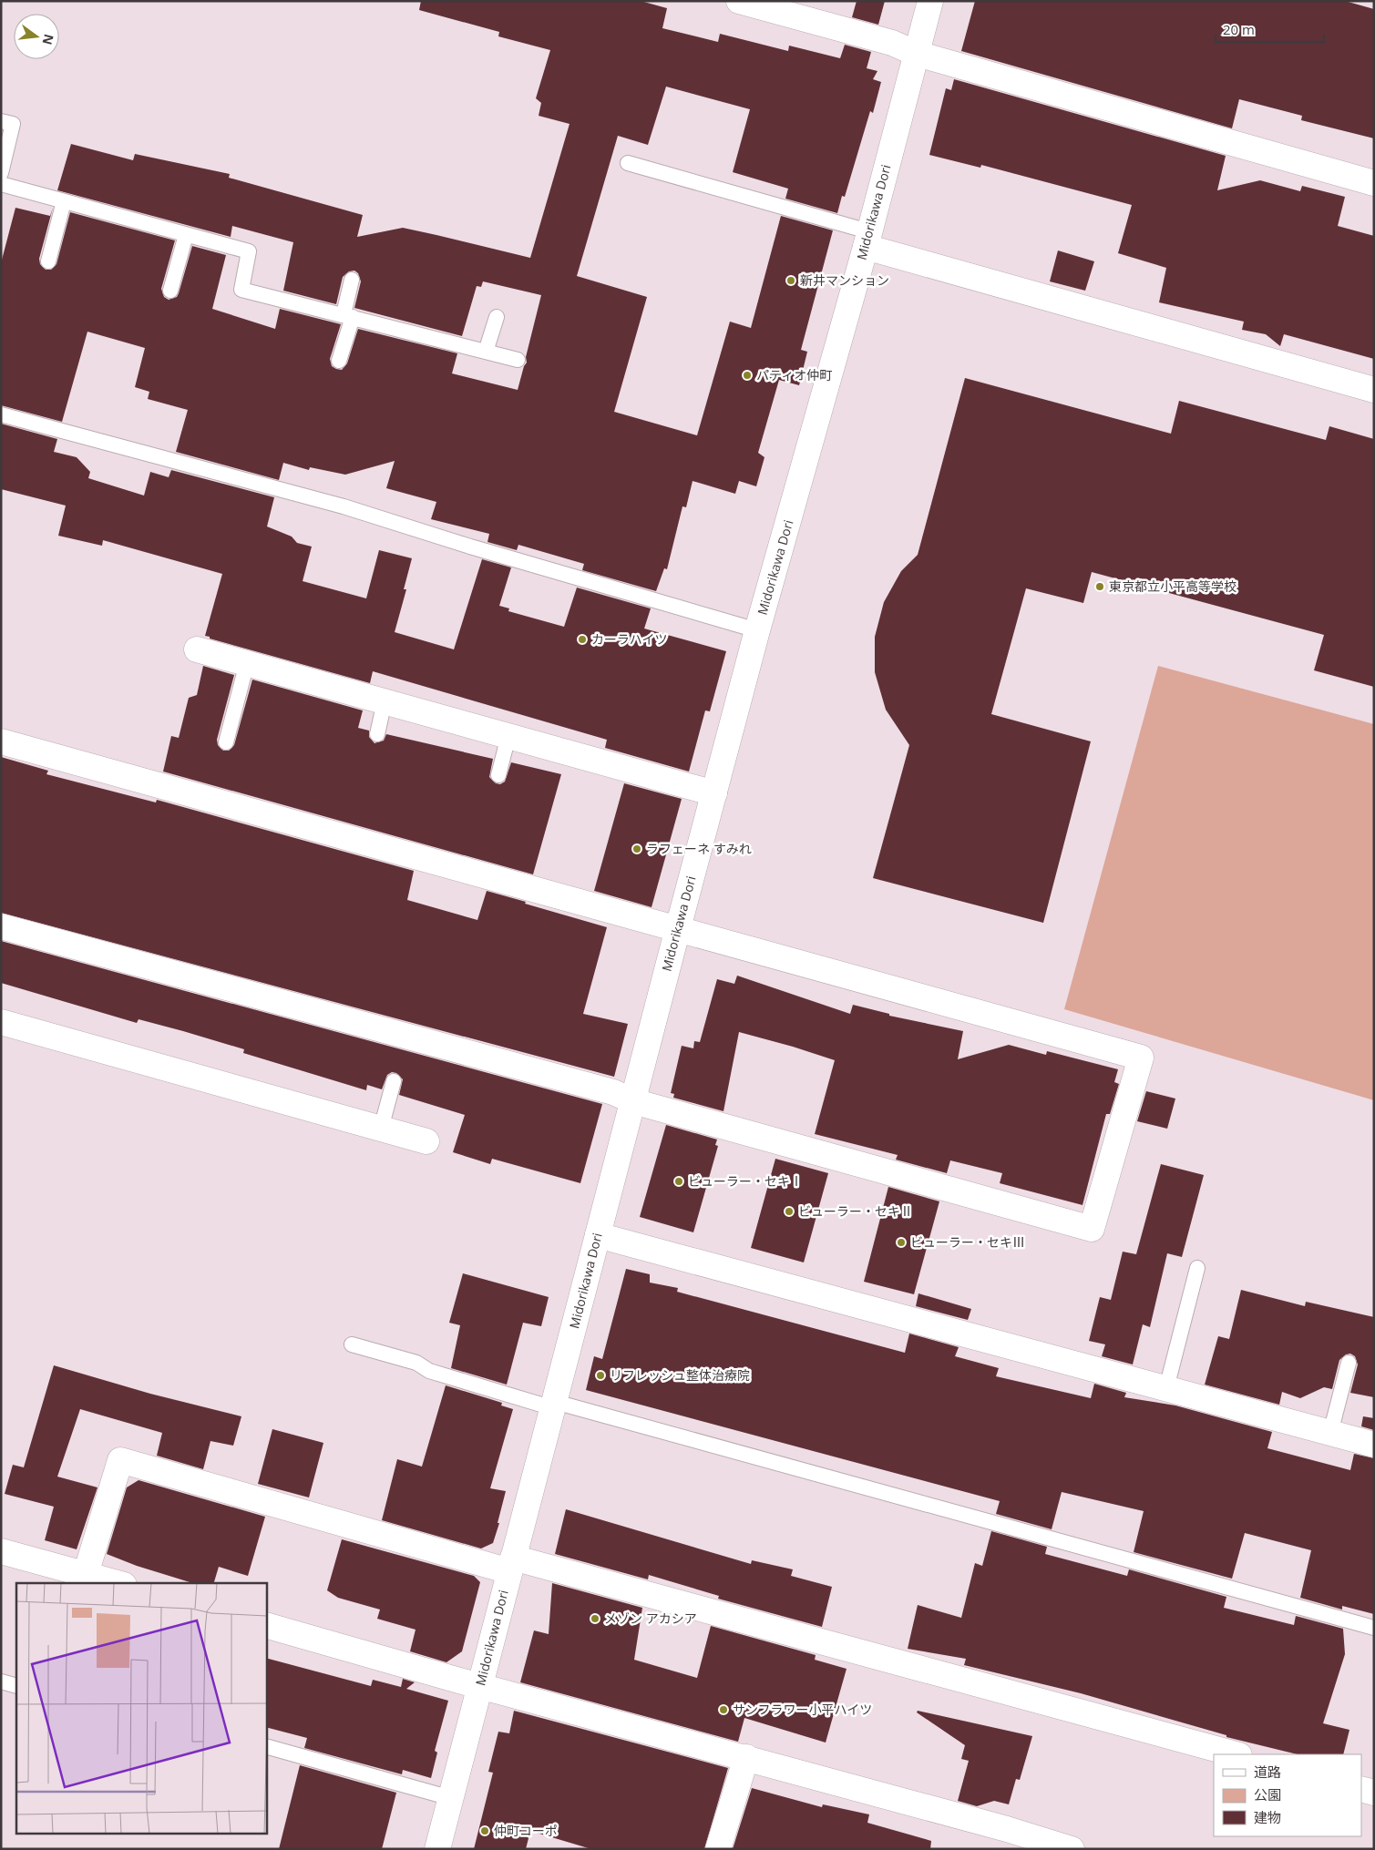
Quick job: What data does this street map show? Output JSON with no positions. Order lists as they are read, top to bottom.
{
  "streets": {
    "street": ["Midorikawa Dori"]
  },
  "places": [
    "新井マンション",
    "パティオ仲町",
    "東京都立小平高等学校",
    "カーラハイツ",
    "ラフェーネ すみれ",
    "ビューラー・セキⅠ",
    "ビューラー・セキⅡ",
    "ビューラー・セキⅢ",
    "リフレッシュ整体治療院",
    "メゾン アカシア",
    "サンフラワー小平ハイツ",
    "仲町コーポ"
  ],
  "legend": ["道路", "公園", "建物"],
  "scale_bar": "20 m",
  "north": "right"
}
